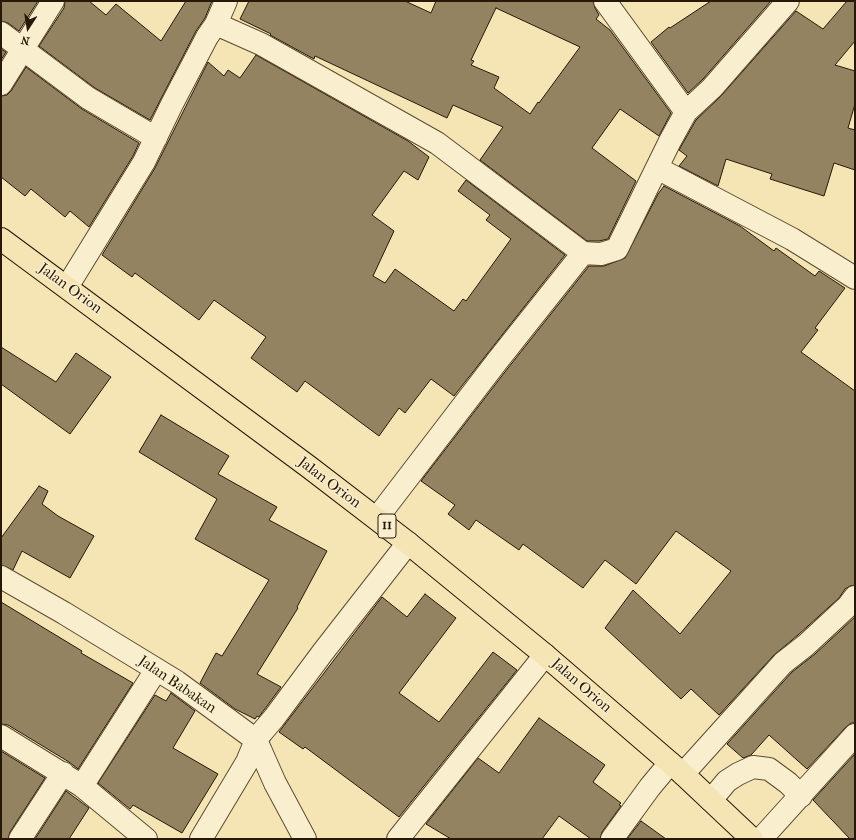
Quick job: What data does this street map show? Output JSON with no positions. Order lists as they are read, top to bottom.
{
  "streets": {
    "highway": ["Jalan Orion", "11"],
    "street": ["Jalan Babakan"]
  },
  "north": "bottom"
}
